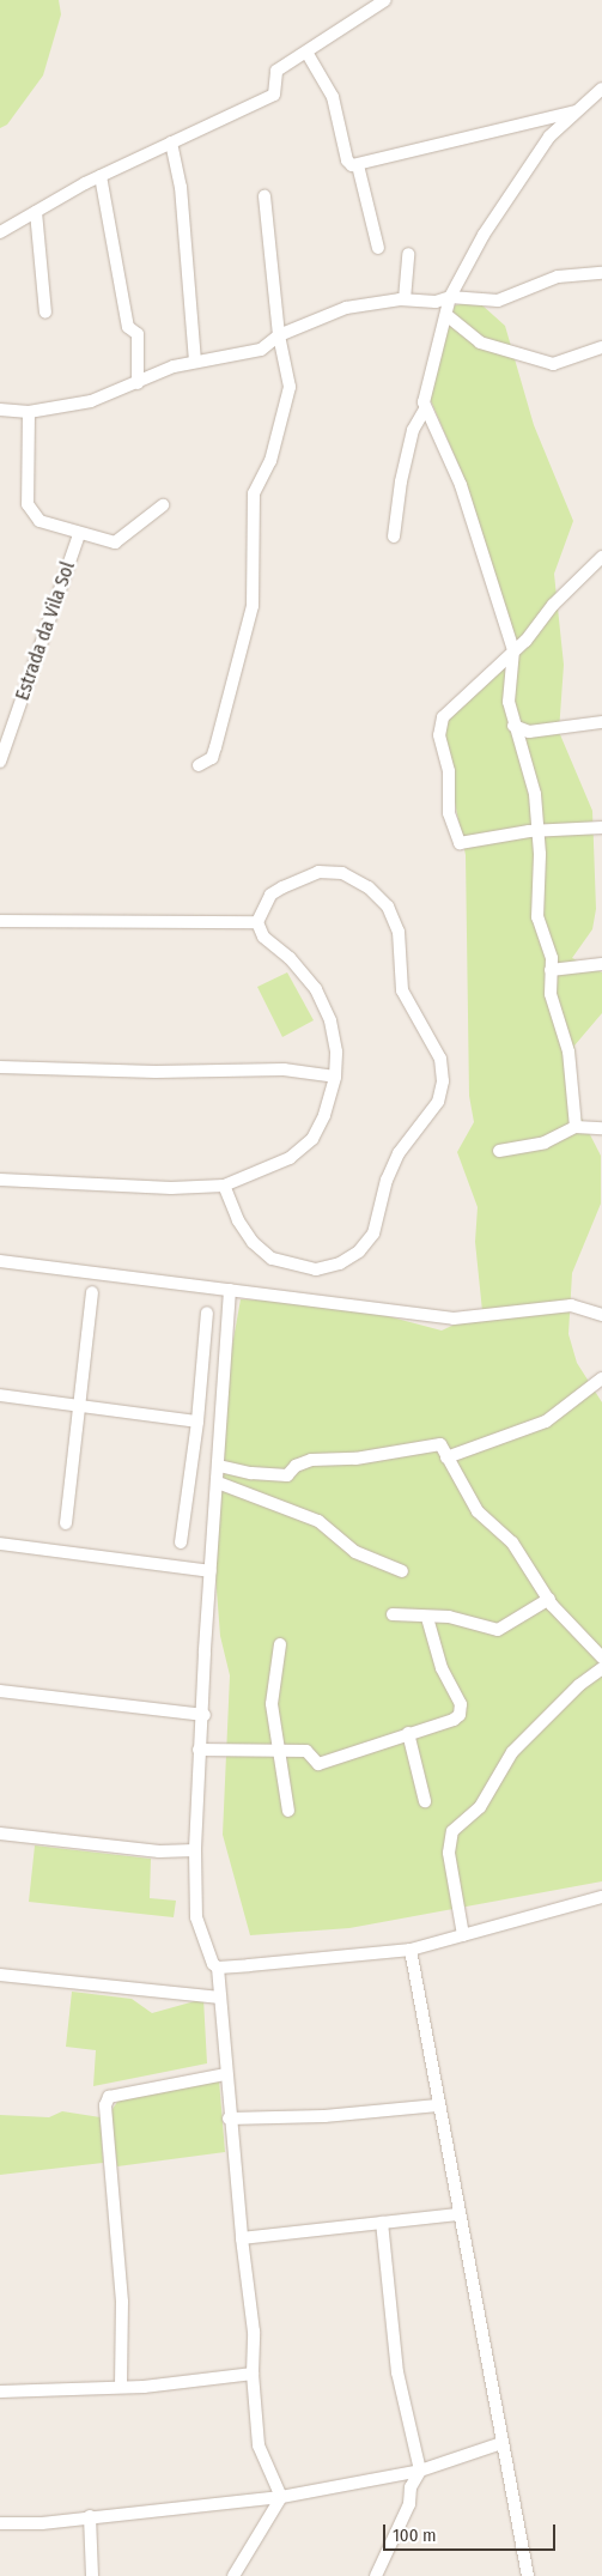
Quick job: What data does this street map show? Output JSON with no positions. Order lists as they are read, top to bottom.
{
  "streets": {
    "street": ["Estrada da Vila Sol"]
  },
  "scale_bar": "100 m"
}
